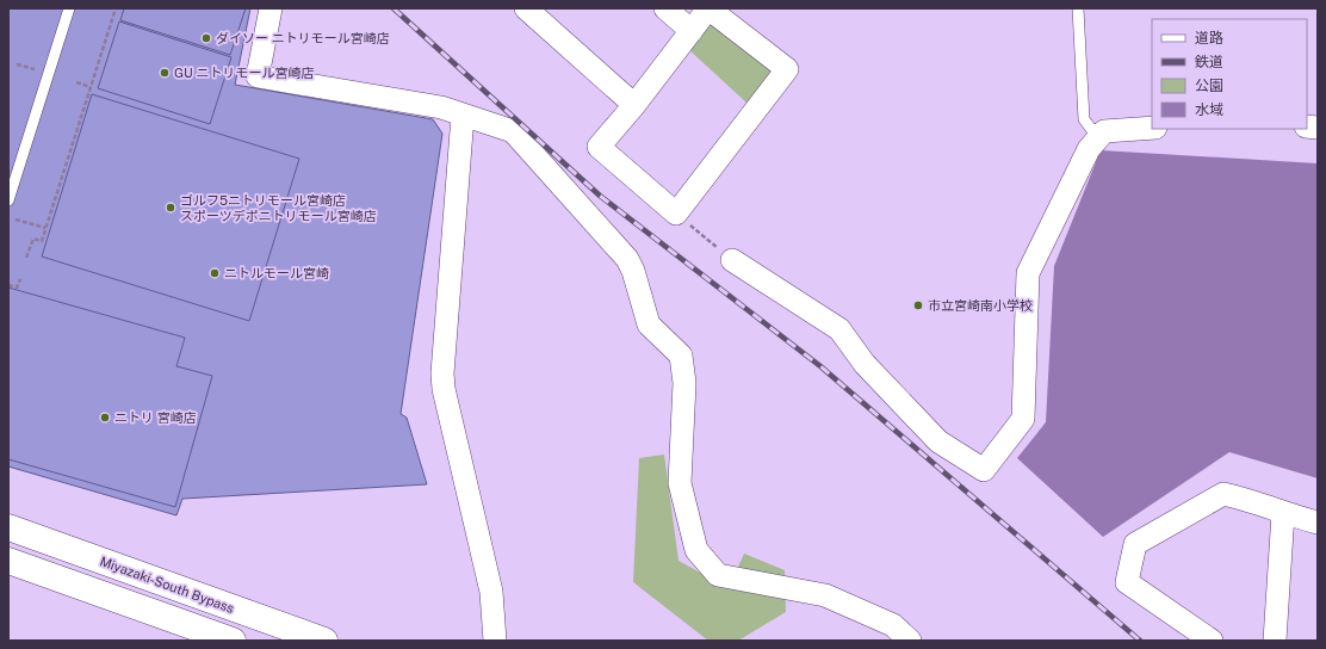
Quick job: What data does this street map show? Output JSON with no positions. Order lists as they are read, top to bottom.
{
  "streets": {
    "highway": ["Miyazaki-South Bypass"]
  },
  "places": [
    "ダイソー ニトリモール宮崎店",
    "GU ニトリモール宮崎店",
    "ゴルフ5ニトリモール宮崎店 スポーツデポニトリモール宮崎店",
    "ニトルモール宮崎",
    "市立宮崎南小学校",
    "ニトリ 宮崎店"
  ],
  "legend": [
    "道路",
    "鉄道",
    "公園",
    "水域"
  ]
}
